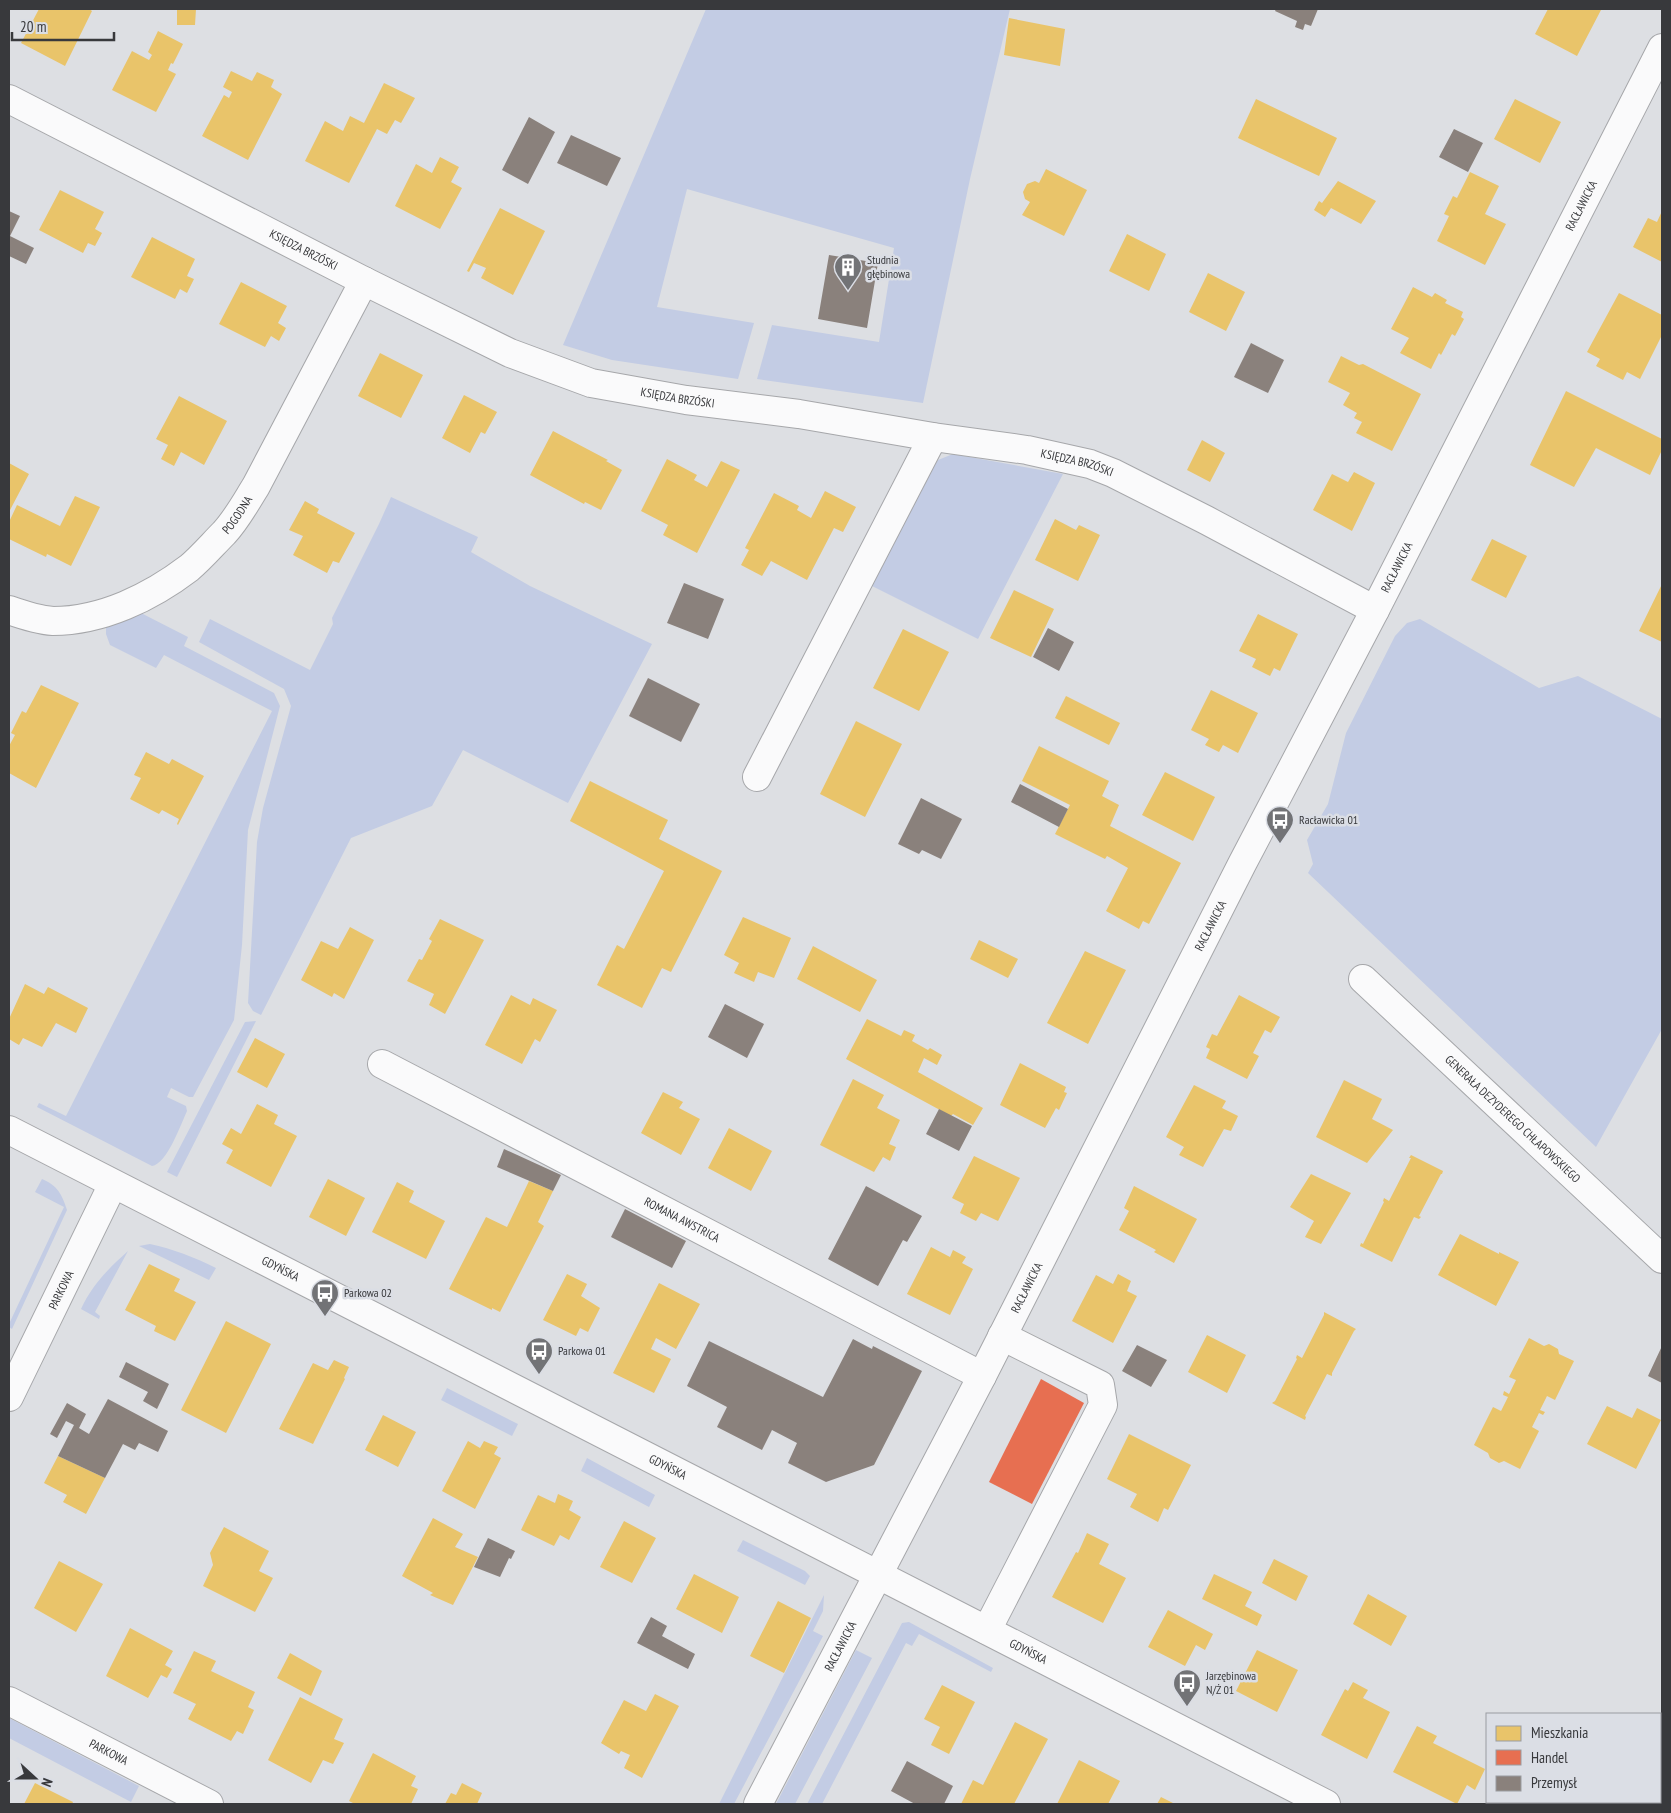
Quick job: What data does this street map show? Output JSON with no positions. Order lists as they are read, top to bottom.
{
  "streets": {
    "street": [
      "RACŁAWICKA",
      "KSIĘDZA BRZÓSKI",
      "POGODNA",
      "GENERAŁA DEZYDEREGO CHŁAPOWSKIEGO",
      "ROMANA AWSTRICA",
      "GDYŃSKA",
      "PARKOWA"
    ]
  },
  "crossings": [
    ["RACŁAWICKA", "KSIĘDZA BRZÓSKI"],
    ["RACŁAWICKA", "ROMANA AWSTRICA"],
    ["RACŁAWICKA", "GDYŃSKA"],
    ["KSIĘDZA BRZÓSKI", "POGODNA"],
    ["GDYŃSKA", "PARKOWA"]
  ],
  "places": {
    "building": ["Studnia głębinowa"],
    "bus stop": [
      "Racławicka 01",
      "Parkowa 02",
      "Parkowa 01",
      "Jarzębinowa N/Ż 01"
    ]
  },
  "legend": ["Mieszkania", "Handel", "Przemysł"],
  "scale_bar": "20 m",
  "north": "right"
}
